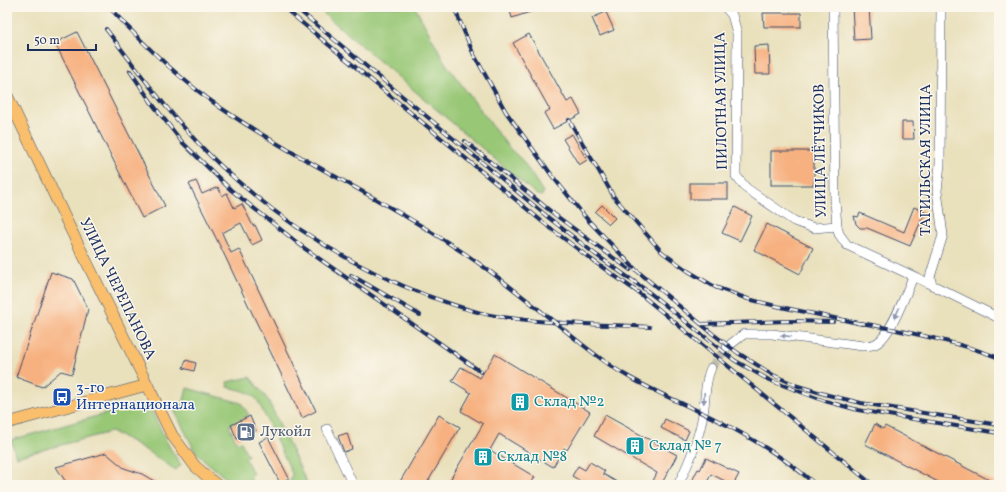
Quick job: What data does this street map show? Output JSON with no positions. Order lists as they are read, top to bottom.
{
  "streets": {
    "main road": ["УЛИЦА ЧЕРЕПАНОВА"],
    "street": ["ПИЛОТНАЯ УЛИЦА", "УЛИЦА ЛЁТЧИКОВ", "ТАГИЛЬСКАЯ УЛИЦА"]
  },
  "crossings": [
    ["ПИЛОТНАЯ УЛИЦА", "УЛИЦА ЛЁТЧИКОВ"],
    ["УЛИЦА ЛЁТЧИКОВ", "ТАГИЛЬСКАЯ УЛИЦА"]
  ],
  "places": {
    "bus stop": ["3-го Интернационала"],
    "building": ["Склад №2", "Склад № 7", "Склад №8"],
    "fuel station": ["Лукойл"]
  },
  "scale_bar": "50 m"
}
